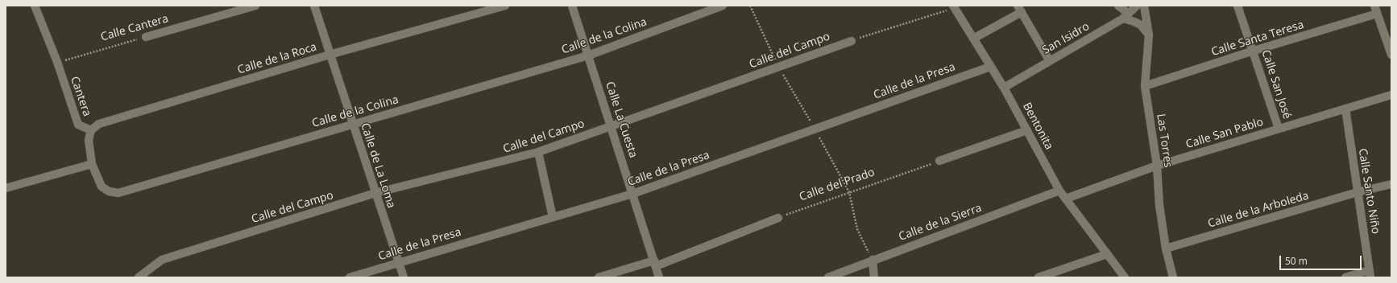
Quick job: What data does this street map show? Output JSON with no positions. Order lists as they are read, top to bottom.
{
  "streets": {
    "street": [
      "Calle Cantera",
      "Calle de la Colina",
      "San Isidro",
      "Calle Santa Teresa",
      "Calle del Campo",
      "Calle de la Roca",
      "Calle de la Presa",
      "Calle San José",
      "Cantera",
      "Calle La Cuesta",
      "Bentonita",
      "Calle San Pablo",
      "Las Torres",
      "Calle de La Loma",
      "Calle Santo Niño",
      "Calle de la Arboleda",
      "Calle de la Sierra"
    ],
    "path": ["Calle del Prado"]
  },
  "crossings": [
    ["Calle Cantera", "Cantera"],
    ["Calle de la Colina", "Calle La Cuesta"],
    ["Calle de la Colina", "Calle de La Loma"],
    ["San Isidro", "Bentonita"],
    ["Calle Santa Teresa", "Calle San José"],
    ["Calle Santa Teresa", "Las Torres"],
    ["Calle del Campo", "Calle La Cuesta"],
    ["Calle del Campo", "Calle de La Loma"],
    ["Calle de la Roca", "Cantera"],
    ["Calle de la Roca", "Calle de La Loma"],
    ["Calle de la Presa", "Calle La Cuesta"],
    ["Calle de la Presa", "Bentonita"],
    ["Calle de la Presa", "Calle de La Loma"],
    ["Calle San José", "Calle San Pablo"],
    ["Bentonita", "Calle San Pablo"],
    ["Bentonita", "Calle de la Sierra"],
    ["Calle San Pablo", "Las Torres"],
    ["Calle San Pablo", "Calle Santo Niño"],
    ["Las Torres", "Calle de la Arboleda"],
    ["Calle Santo Niño", "Calle de la Arboleda"]
  ],
  "scale_bar": "50 m"
}
